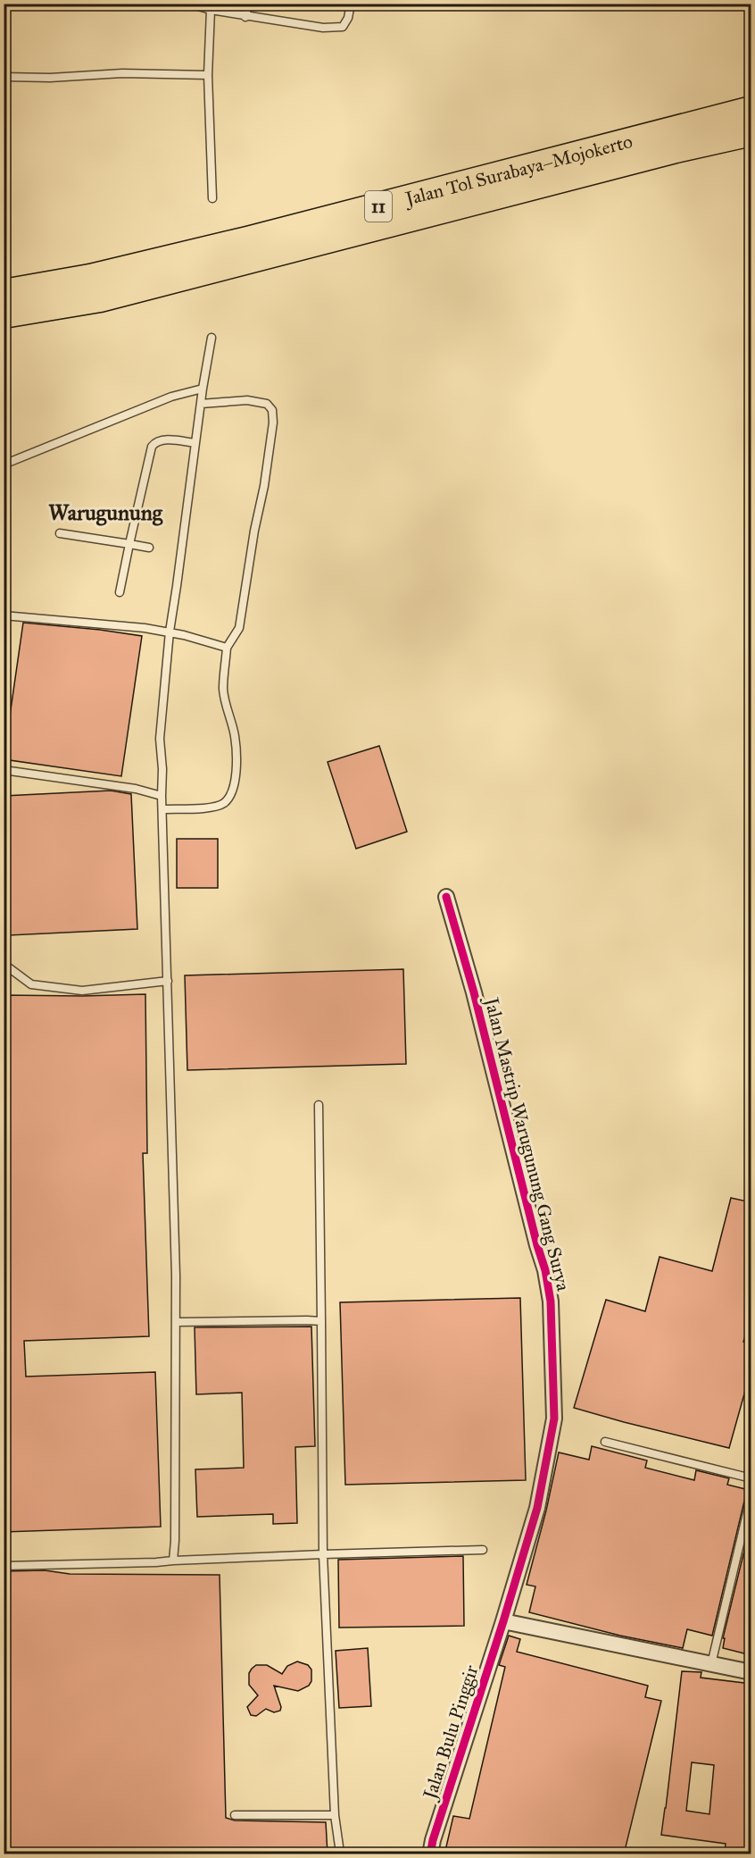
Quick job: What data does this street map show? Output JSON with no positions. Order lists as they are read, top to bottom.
{
  "streets": {
    "highway": ["Jalan Tol Surabaya–Mojokerto", "11"],
    "street": ["Jalan Mastrip Warugunung Gang Surya", "Jalan Bulu Pinggir"]
  },
  "crossings": [
    ["Jalan Mastrip Warugunung Gang Surya", "Jalan Bulu Pinggir"]
  ],
  "districts": ["Warugunung"]
}
